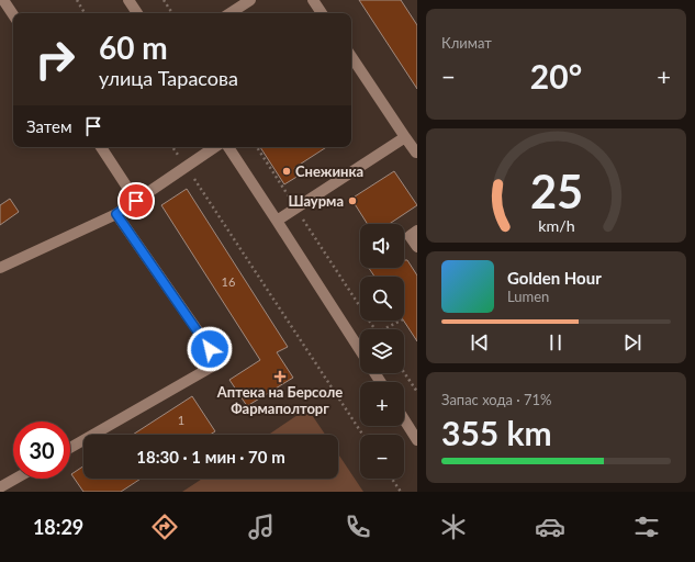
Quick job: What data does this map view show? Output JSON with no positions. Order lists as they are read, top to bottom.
{
  "places": {
    "other": ["Снежинка", "Шаурма"],
    "health": ["Аптека на Берсоле Фармаполторг"]
  },
  "house_numbers": ["16", "1"],
  "page": {
    "tile": [
      "Климат",
      ["Запас хода · 71%", "355 km"]
    ],
    "turn": ["60 m", "улица Тарасова"],
    "heat": ["−", "20°", "+"],
    "then": "Затем",
    "map_buttons": ["+", "−"],
    "song": ["Golden Hour", "Lumen"],
    "limit": "30",
    "trip": "18:30 · 1 мин · 70 m",
    "tabs": "18:29",
    "gauge": ["25", "km/h"]
  }
}
